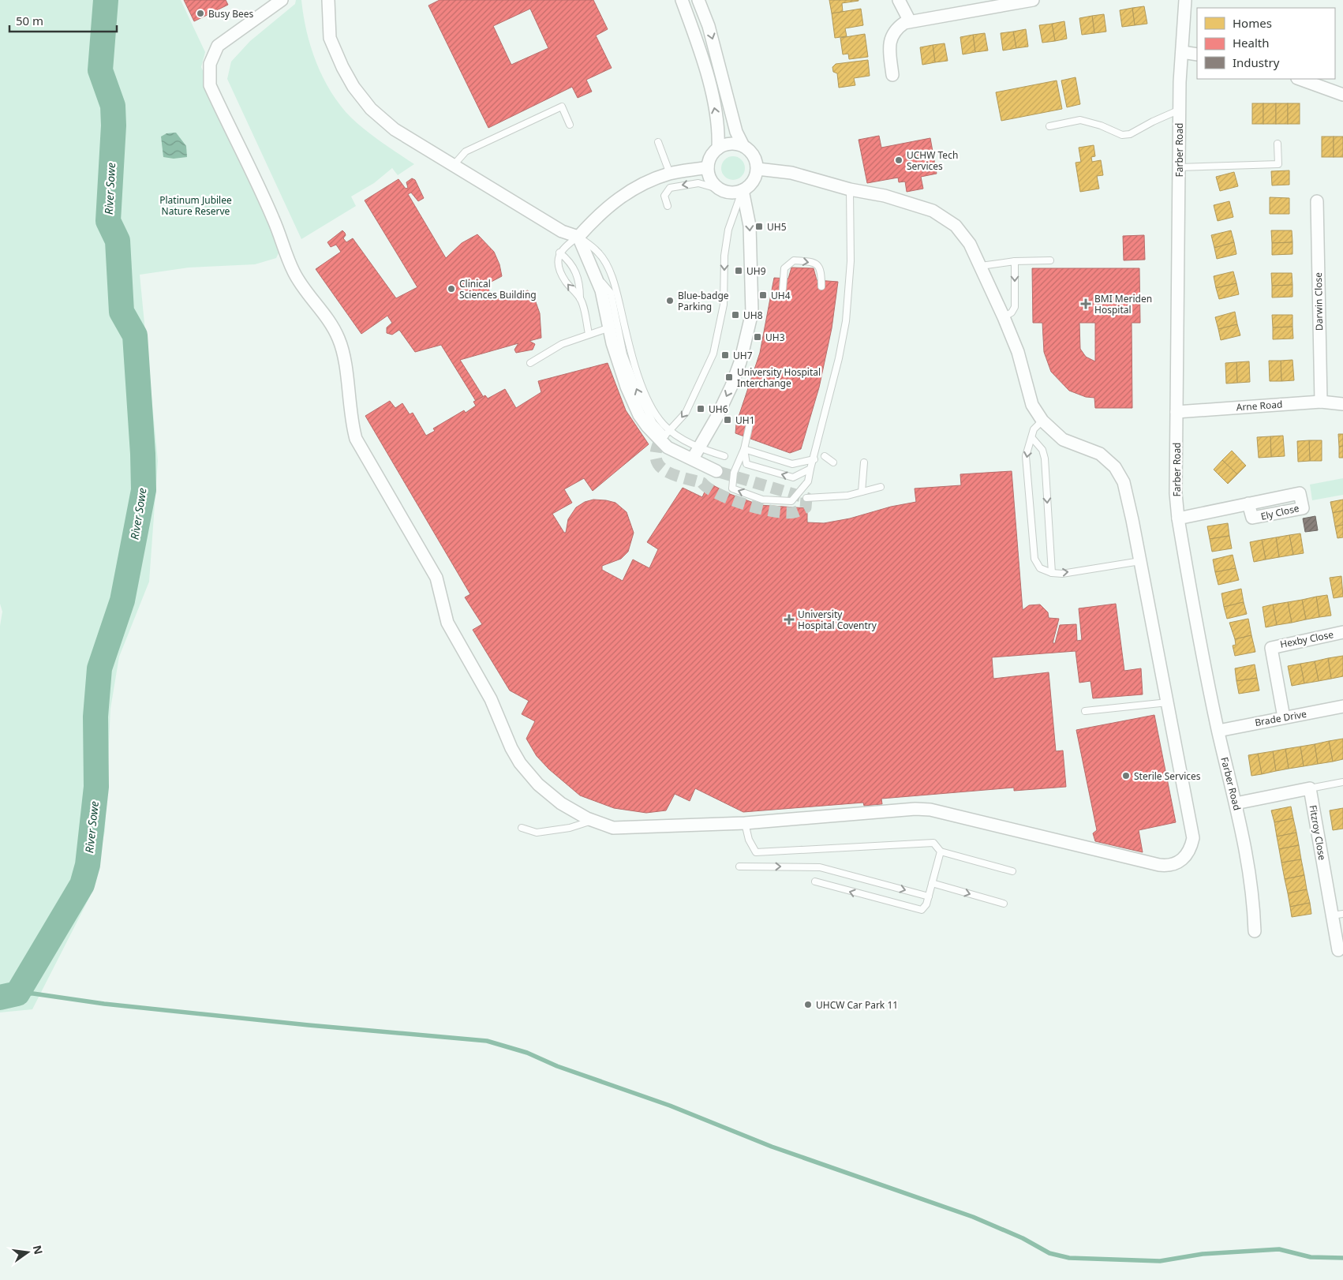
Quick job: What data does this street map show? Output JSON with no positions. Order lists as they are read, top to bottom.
{
  "streets": {
    "street": [
      "Farber Road",
      "Darwin Close",
      "Arne Road",
      "Ely Close",
      "Hexby Close",
      "Brade Drive",
      "Fitzroy Close"
    ]
  },
  "crossings": [
    ["Farber Road", "Arne Road"],
    ["Farber Road", "Ely Close"],
    ["Farber Road", "Brade Drive"],
    ["Darwin Close", "Arne Road"],
    ["Hexby Close", "Brade Drive"]
  ],
  "water": ["River Sowe"],
  "parks": ["Platinum Jubilee Nature Reserve"],
  "places": {
    "other": [
      "Busy Bees",
      "UCHW Tech Services",
      "Clinical Sciences Building",
      "Blue-badge Parking",
      "Sterile Services",
      "UHCW Car Park 11"
    ],
    "transit": [
      "UH5",
      "UH9",
      "UH4",
      "UH8",
      "UH3",
      "UH7",
      "University Hospital Interchange",
      "UH6",
      "UH1"
    ],
    "health": ["BMI Meriden Hospital", "University Hospital Coventry"]
  },
  "legend": ["Homes", "Health", "Industry"],
  "scale_bar": "50 m",
  "north": "right"
}
